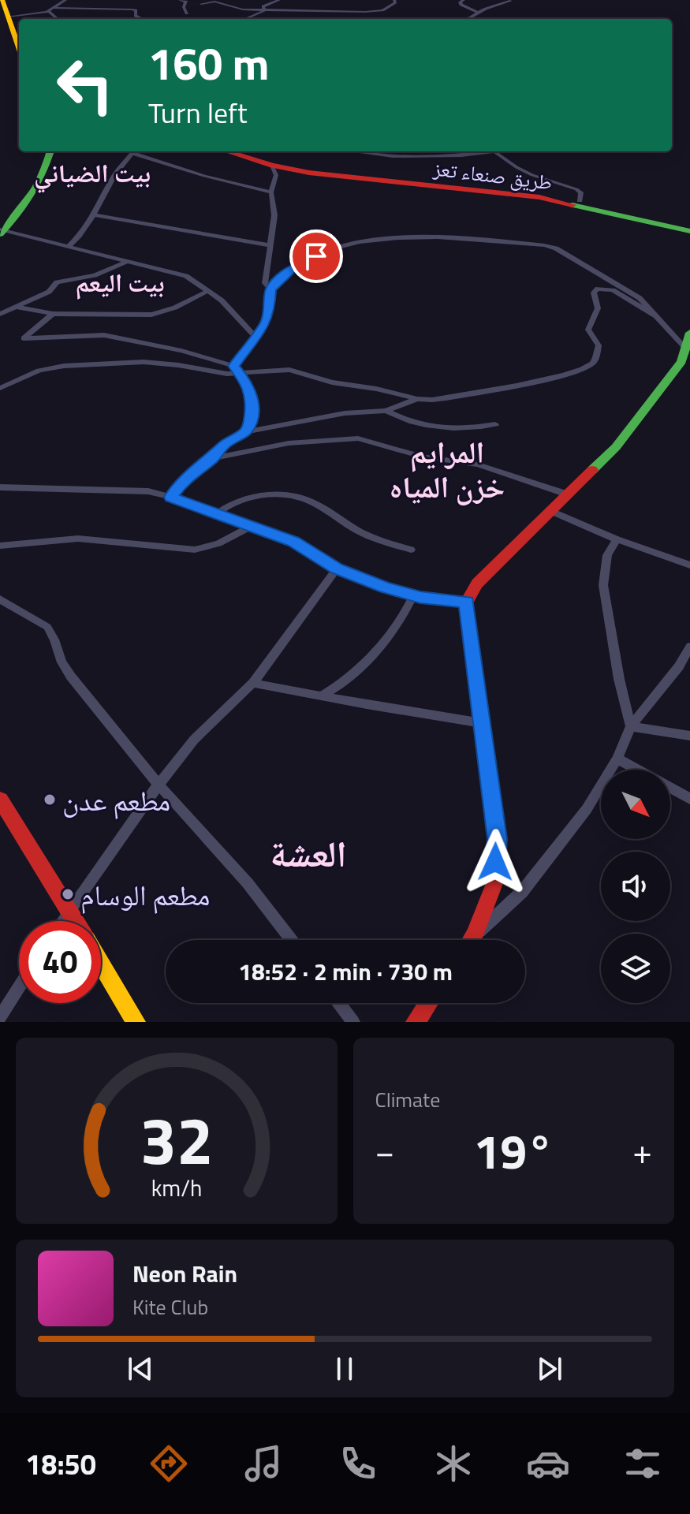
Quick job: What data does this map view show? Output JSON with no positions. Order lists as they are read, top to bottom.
{
  "streets": {
    "main road": ["طريق صنعاء تعز"]
  },
  "districts": [
    "بيت الضياني",
    "بيت اليعم",
    "المرايم خزن المياه",
    "العشة"
  ],
  "places": ["مطعم عدن", "مطعم الوسام"],
  "north": "bottom right",
  "page": {
    "turn": ["160 m", "Turn left"],
    "limit": "40",
    "trip": "18:52 · 2 min · 730 m",
    "tile": "Climate",
    "heat": ["−", "19°", "+"],
    "song": ["Neon Rain", "Kite Club"],
    "tabs": "18:50",
    "gauge": ["32", "km/h"]
  }
}
